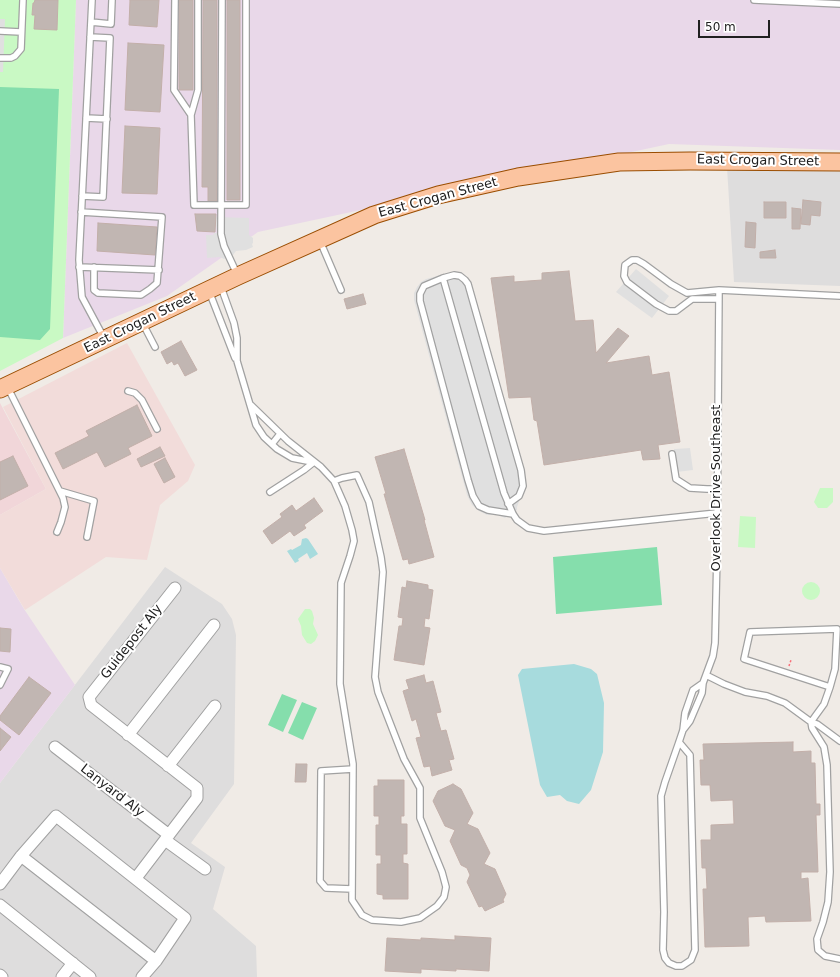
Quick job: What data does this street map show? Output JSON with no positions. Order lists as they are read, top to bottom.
{
  "streets": {
    "main road": ["East Crogan Street"],
    "street": ["Guidepost Aly", "Lanyard Aly"],
    "lane": ["Overlook Drive Southeast"]
  },
  "scale_bar": "50 m"
}
